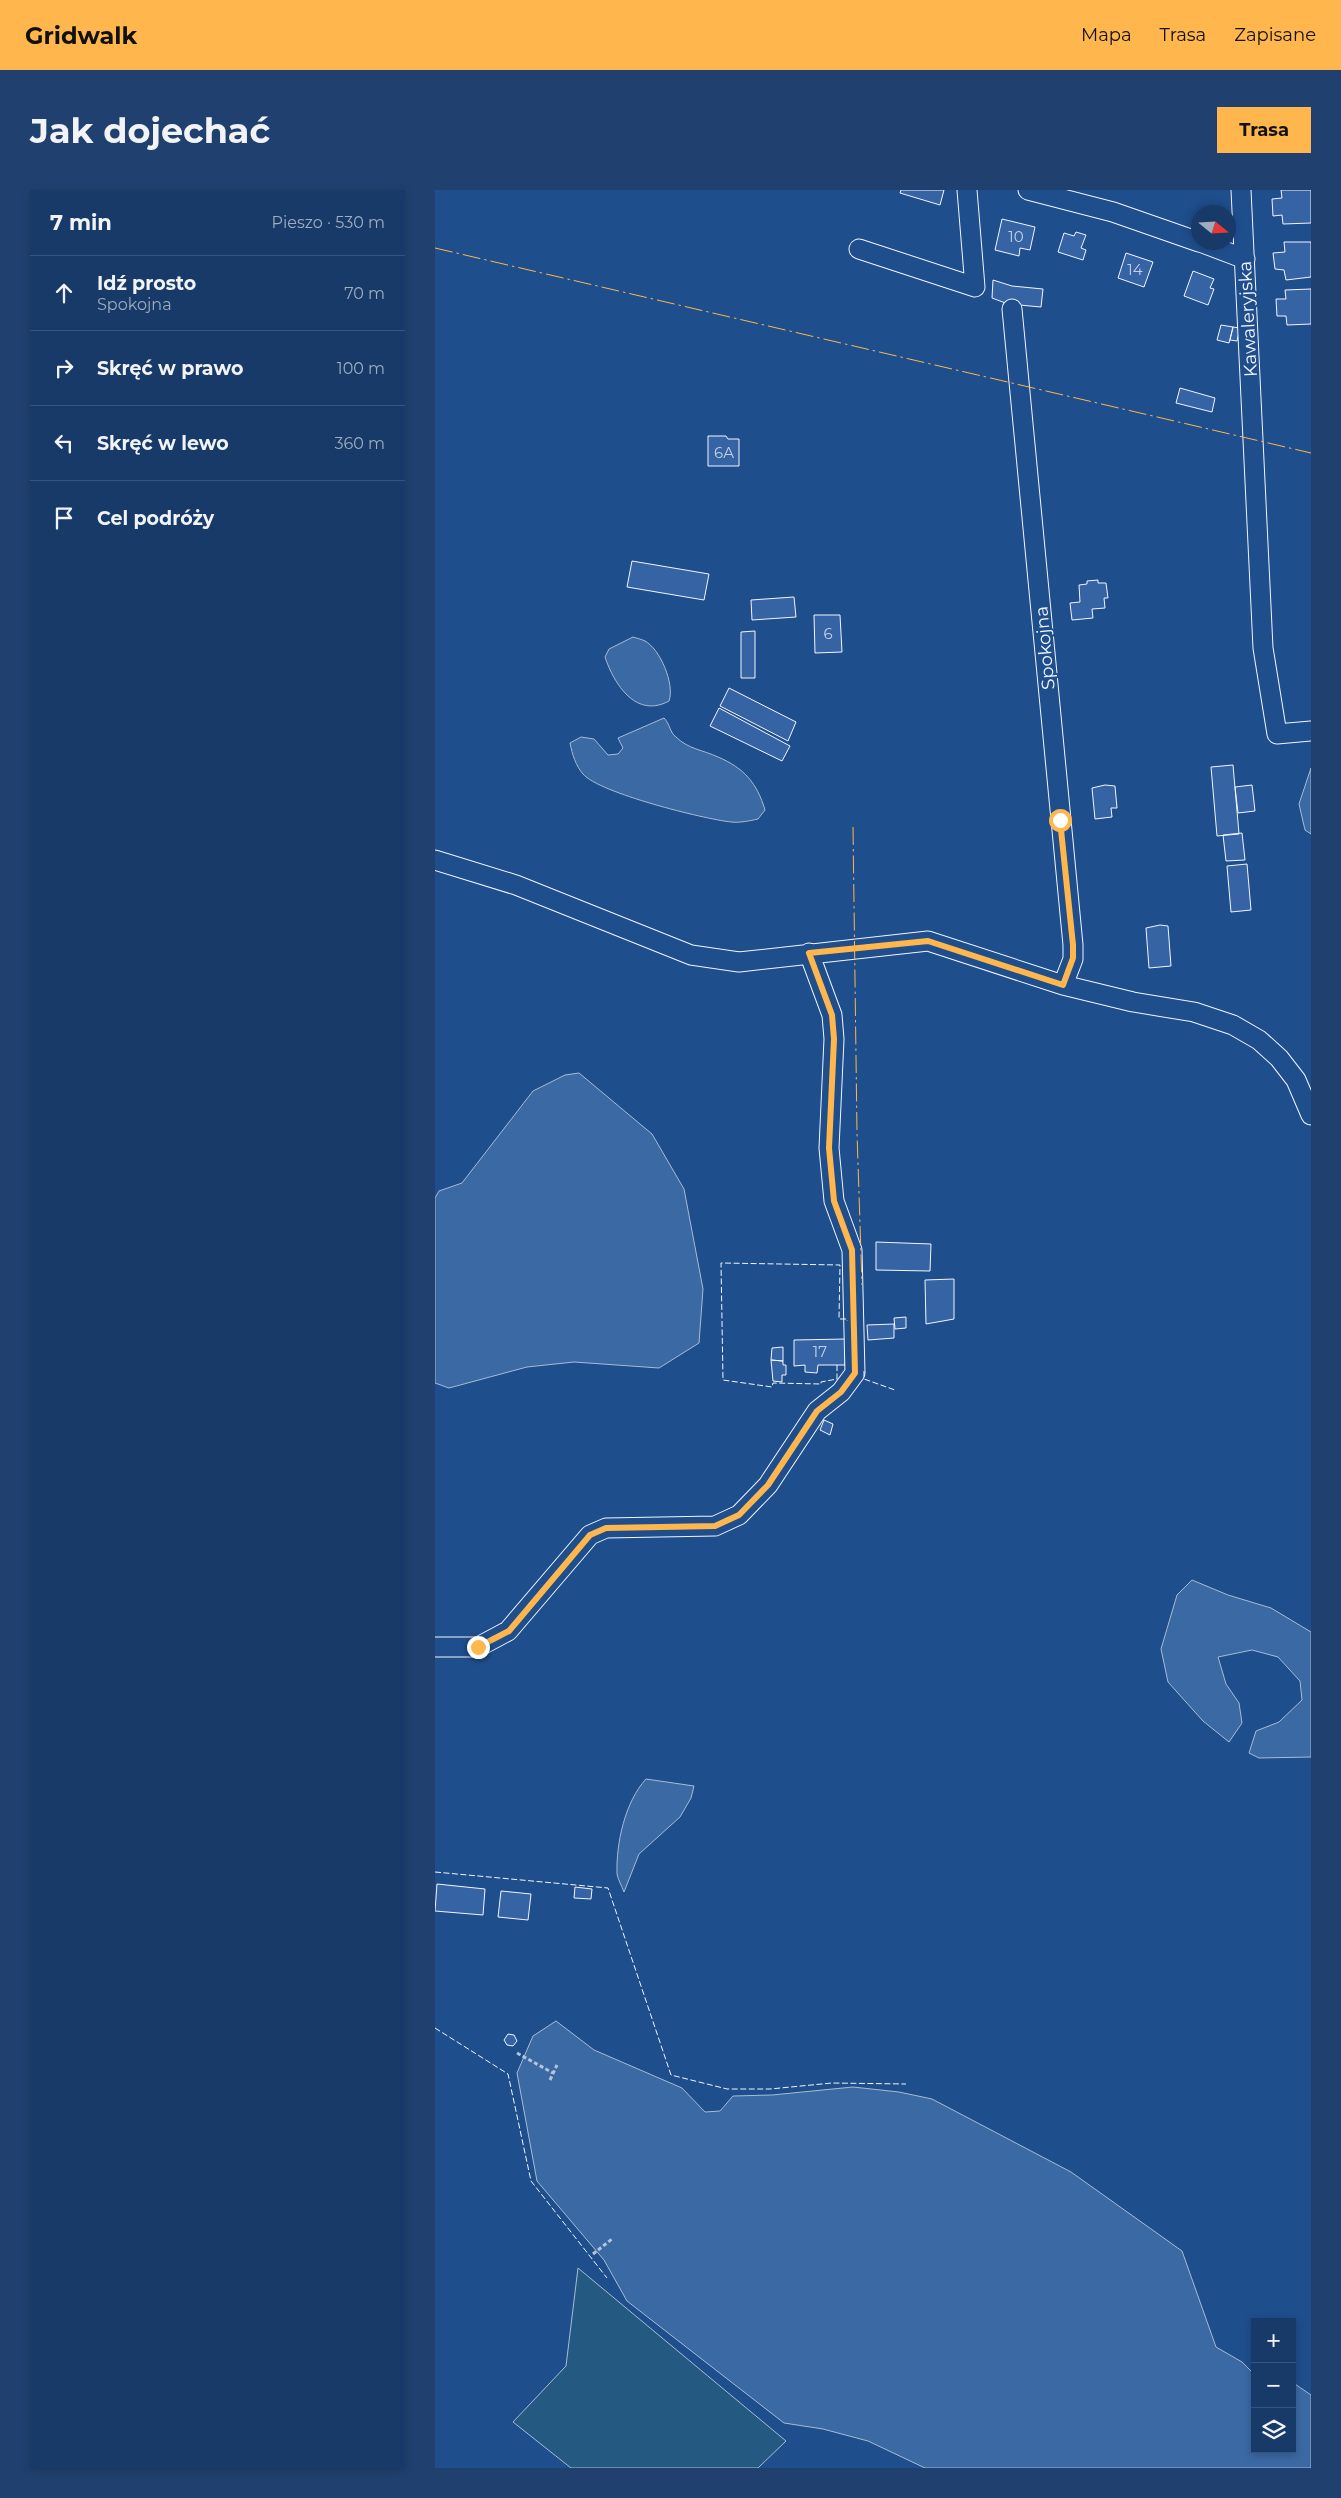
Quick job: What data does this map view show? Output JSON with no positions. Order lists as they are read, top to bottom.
{
  "streets": {
    "street": ["Kawaleryjska", "Spokojna"]
  },
  "house_numbers": [
    "10",
    "14",
    "6A",
    "6",
    "17"
  ],
  "north": "right",
  "page": {
    "header": "Gridwalk",
    "nav": ["Mapa", "Trasa", "Zapisane"],
    "buttons": "Trasa",
    "title": "Jak dojechać",
    "heading": ["7 min", "Pieszo · 530 m"],
    "list": [
      ["Idź prosto", "Spokojna", "70 m"],
      ["Skręć w prawo", "100 m"],
      ["Skręć w lewo", "360 m"],
      "Cel podróży"
    ],
    "map_buttons": ["+", "−"]
  }
}
